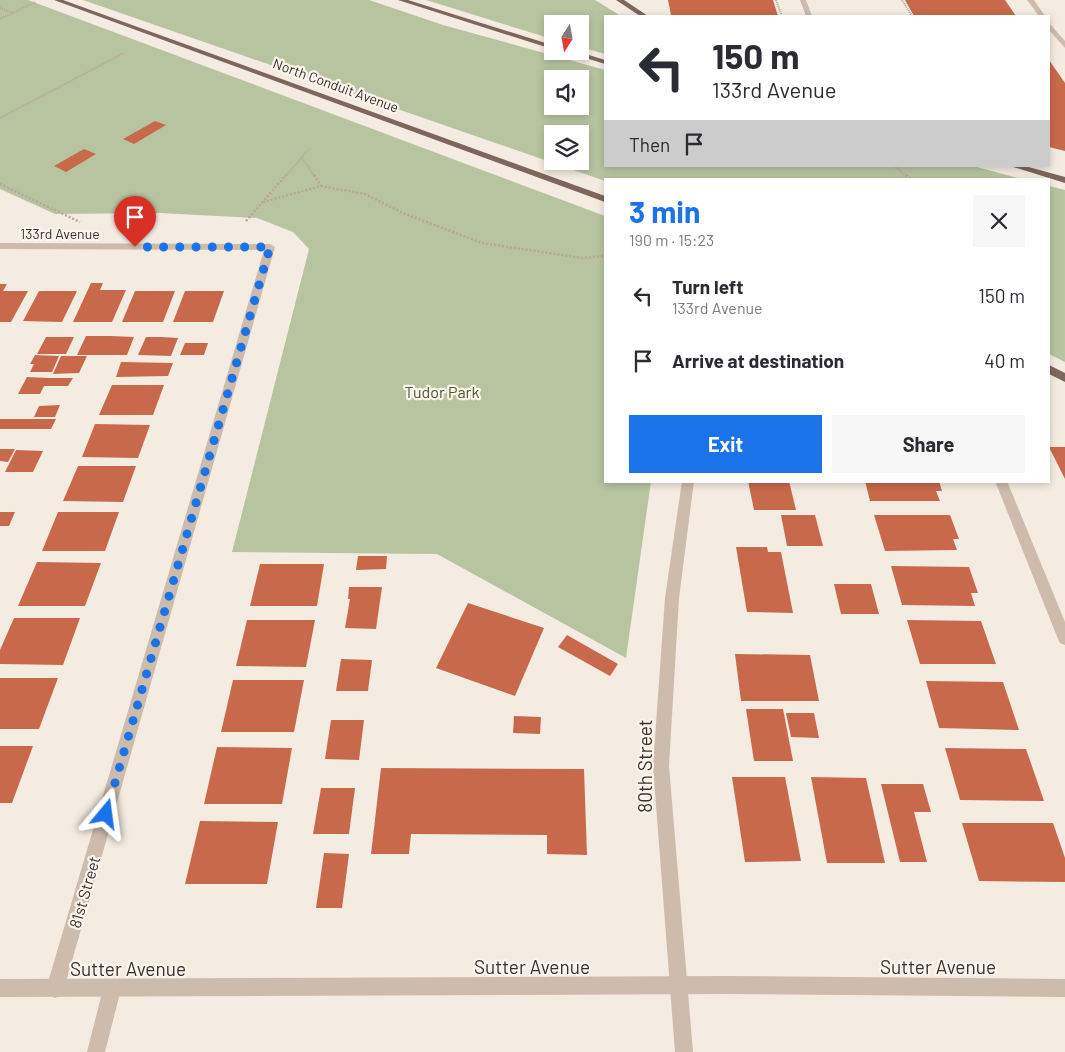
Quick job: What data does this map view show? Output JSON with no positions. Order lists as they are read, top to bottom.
{
  "streets": {
    "main road": ["North Conduit Avenue"],
    "street": [
      "133rd Avenue",
      "80th Street",
      "81st Street",
      "Sutter Avenue"
    ]
  },
  "crossings": [
    ["133rd Avenue", "81st Street"],
    ["80th Street", "Sutter Avenue"],
    ["81st Street", "Sutter Avenue"]
  ],
  "parks": ["Tudor Park"],
  "north": "bottom",
  "page": {
    "turn": ["150 m", "133rd Avenue"],
    "then": "Then",
    "heading": ["3 min", "190 m · 15:23"],
    "list": [
      {
        "name": "Turn left",
        "note": "133rd Avenue",
        "value": "150 m"
      },
      {
        "name": "Arrive at destination",
        "value": "40 m"
      }
    ],
    "buttons": ["Exit", "Share"]
  }
}
